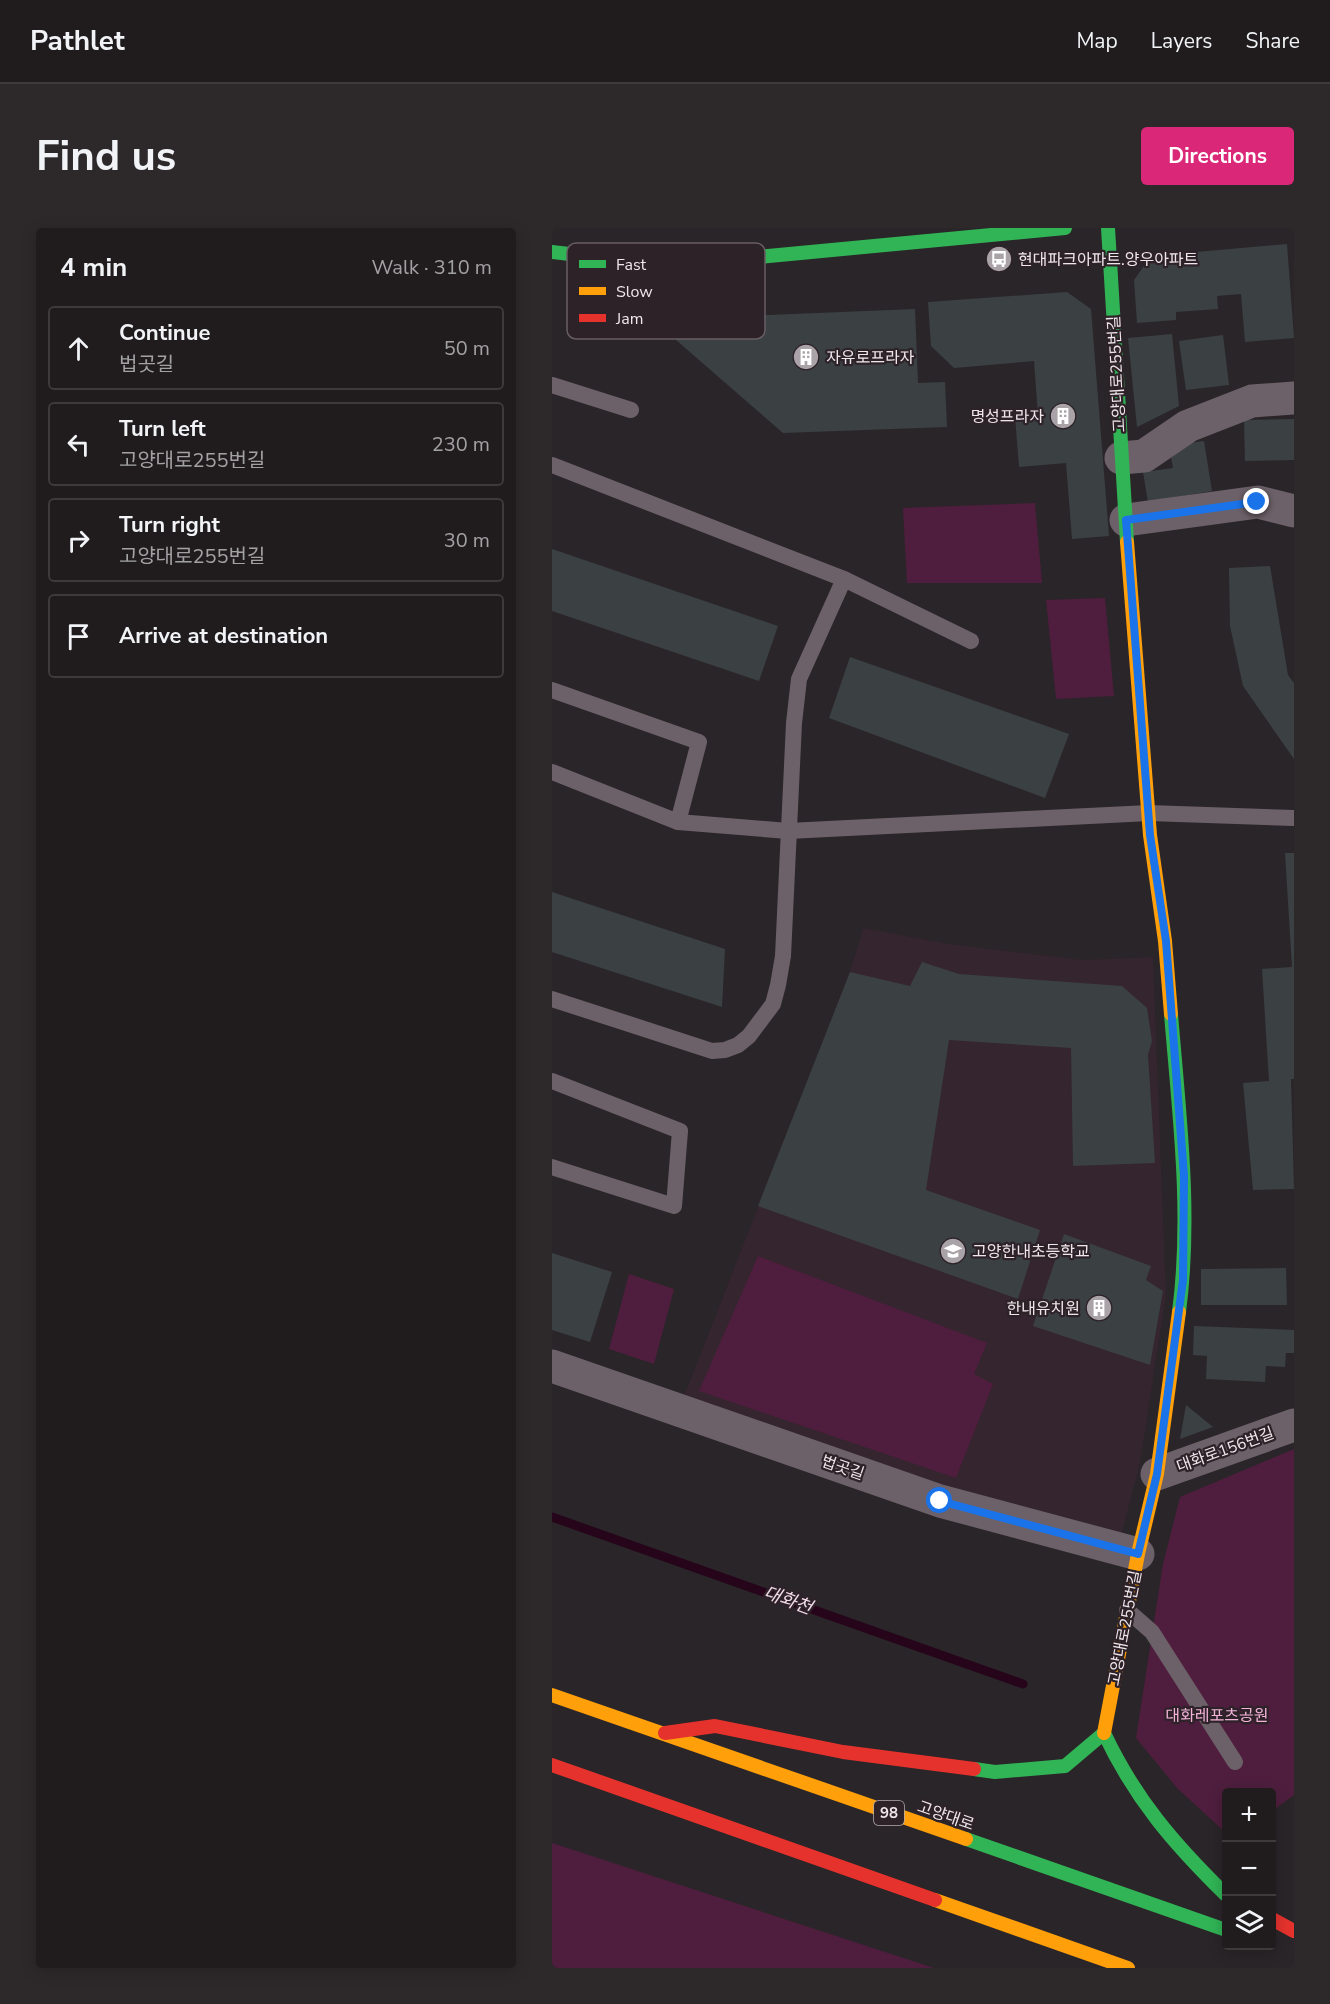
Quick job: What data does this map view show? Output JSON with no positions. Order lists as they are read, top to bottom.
{
  "streets": {
    "street": [
      "고양대로255번길",
      "대화로156번길",
      "법곳길",
      "98",
      "고양대로"
    ]
  },
  "crossings": [
    ["고양대로255번길", "대화로156번길"],
    ["고양대로255번길", "법곳길"]
  ],
  "water": ["대화천"],
  "parks": ["대화레포츠공원"],
  "places": {
    "bus stop": ["현대파크아파트.양우아파트"],
    "building": ["자유로프라자", "명성프라자", "한내유치원"],
    "school or university": ["고양한내초등학교"]
  },
  "legend": ["Fast", "Slow", "Jam"],
  "page": {
    "header": "Pathlet",
    "nav": ["Map", "Layers", "Share"],
    "buttons": "Directions",
    "title": "Find us",
    "heading": ["4 min", "Walk · 310 m"],
    "list": [
      ["Continue", "법곳길", "50 m"],
      ["Turn left", "고양대로255번길", "230 m"],
      ["Turn right", "고양대로255번길", "30 m"],
      "Arrive at destination"
    ],
    "map_buttons": ["+", "−"]
  }
}
